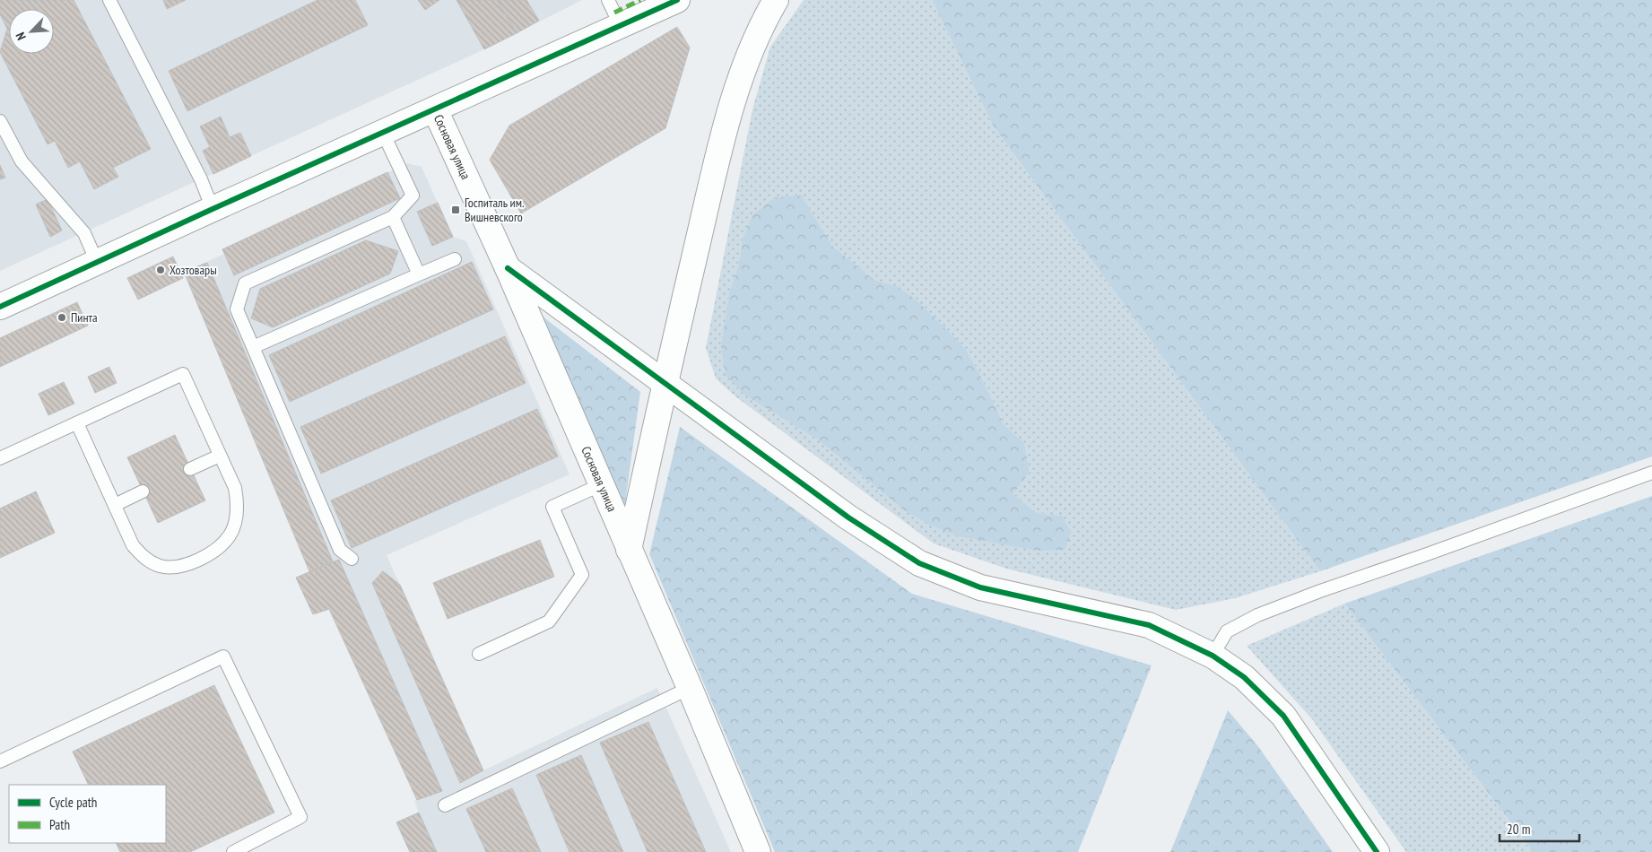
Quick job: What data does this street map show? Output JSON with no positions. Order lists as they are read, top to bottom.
{
  "streets": {
    "street": ["Сосновая улица"]
  },
  "places": {
    "transit": ["Госпиталь им. Вишневского"],
    "other": ["Хозтовары", "Пинта"]
  },
  "legend": ["Cycle path", "Path"],
  "scale_bar": "20 m",
  "north": "bottom left"
}
